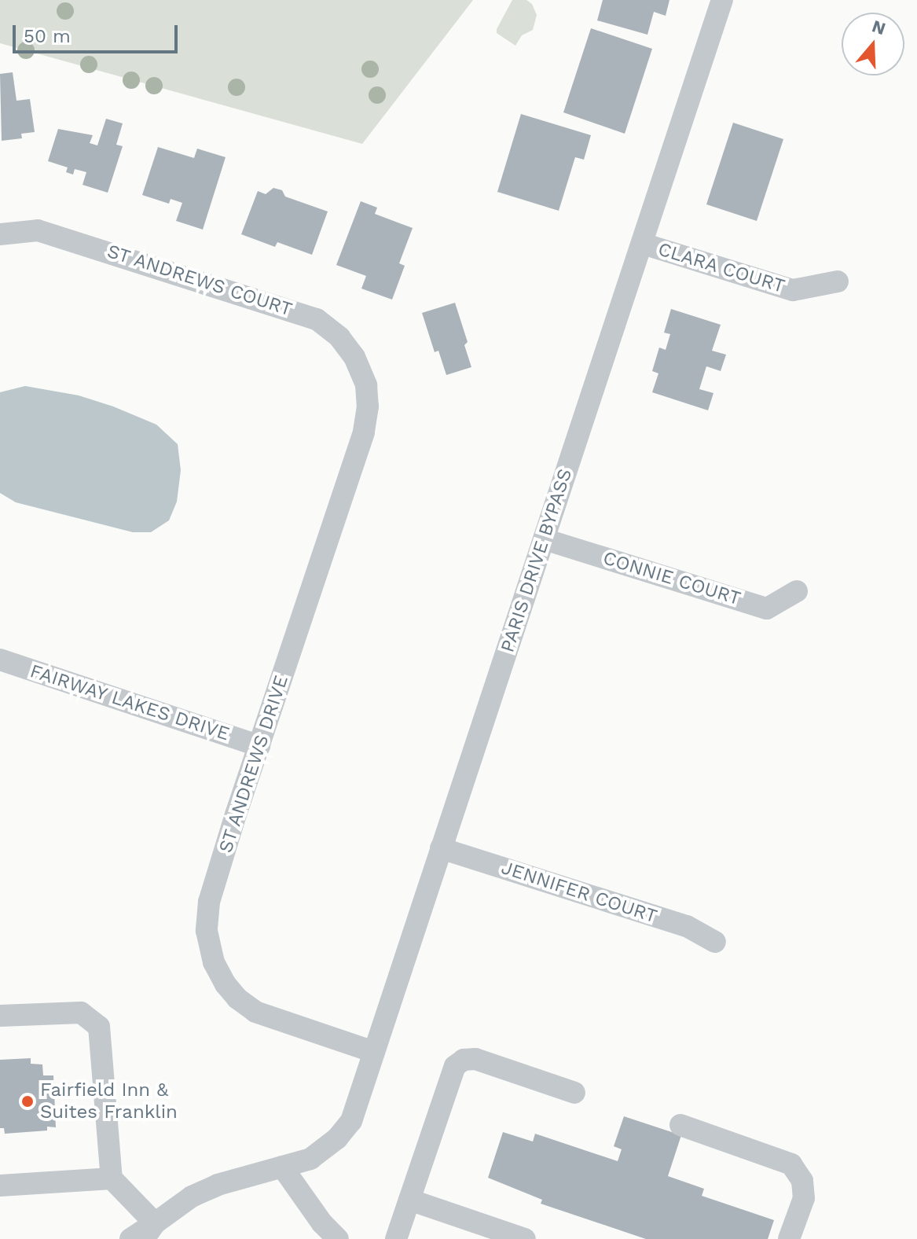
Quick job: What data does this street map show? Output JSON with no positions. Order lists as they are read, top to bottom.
{
  "streets": {
    "street": [
      "CLARA COURT",
      "ST ANDREWS COURT",
      "PARIS DRIVE BYPASS",
      "CONNIE COURT",
      "FAIRWAY LAKES DRIVE",
      "ST ANDREWS DRIVE",
      "JENNIFER COURT"
    ]
  },
  "crossings": [
    ["CLARA COURT", "PARIS DRIVE BYPASS"],
    ["ST ANDREWS COURT", "ST ANDREWS DRIVE"],
    ["PARIS DRIVE BYPASS", "CONNIE COURT"],
    ["PARIS DRIVE BYPASS", "ST ANDREWS DRIVE"],
    ["PARIS DRIVE BYPASS", "JENNIFER COURT"],
    ["FAIRWAY LAKES DRIVE", "ST ANDREWS DRIVE"]
  ],
  "places": ["Fairfield Inn & Suites Franklin"],
  "scale_bar": "50 m",
  "north": "top"
}
